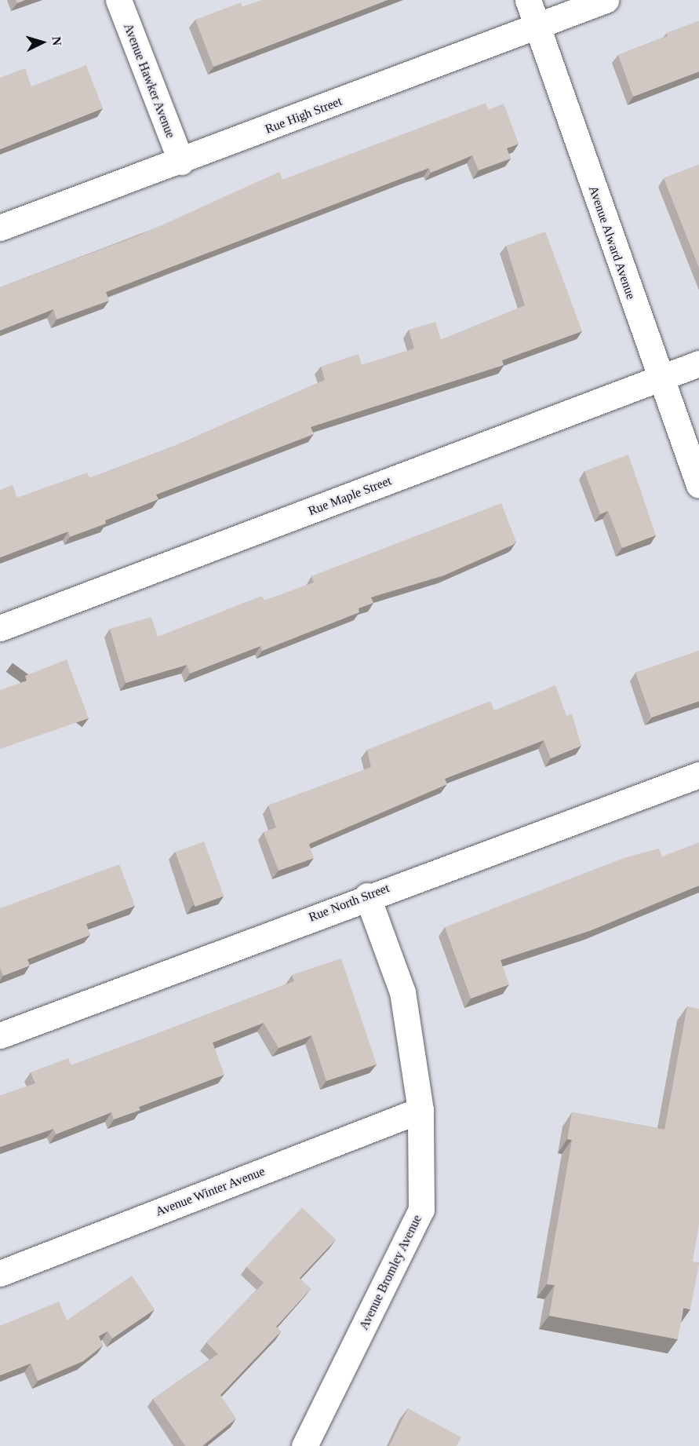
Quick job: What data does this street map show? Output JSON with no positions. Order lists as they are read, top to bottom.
{
  "streets": {
    "street": [
      "Avenue Hawker Avenue",
      "Rue High Street",
      "Avenue Alward Avenue",
      "Rue Maple Street",
      "Rue North Street",
      "Avenue Winter Avenue",
      "Avenue Bromley Avenue"
    ]
  },
  "crossings": [
    ["Avenue Hawker Avenue", "Rue High Street"],
    ["Rue High Street", "Avenue Alward Avenue"],
    ["Avenue Alward Avenue", "Rue Maple Street"],
    ["Rue North Street", "Avenue Bromley Avenue"],
    ["Avenue Winter Avenue", "Avenue Bromley Avenue"]
  ],
  "north": "right"
}
